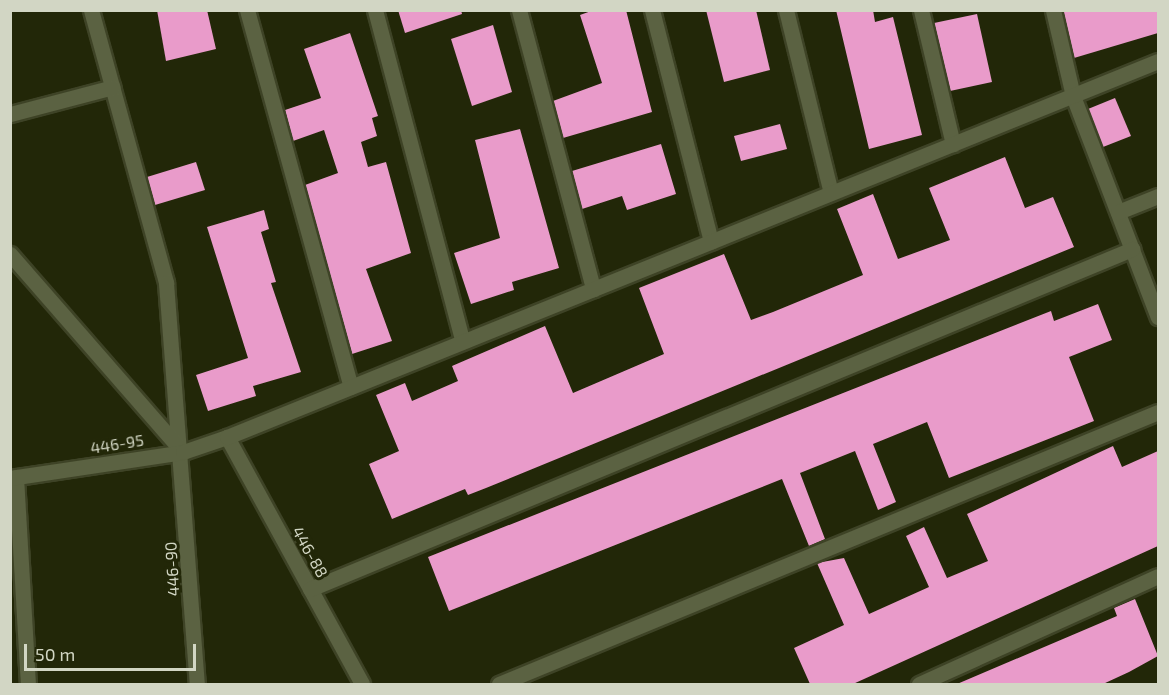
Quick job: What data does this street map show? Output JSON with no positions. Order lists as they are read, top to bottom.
{
  "streets": {
    "street": ["446-95", "446-88", "446-90"]
  },
  "crossings": [
    ["446-95", "446-88"],
    ["446-95", "446-90"]
  ],
  "scale_bar": "50 m"
}
